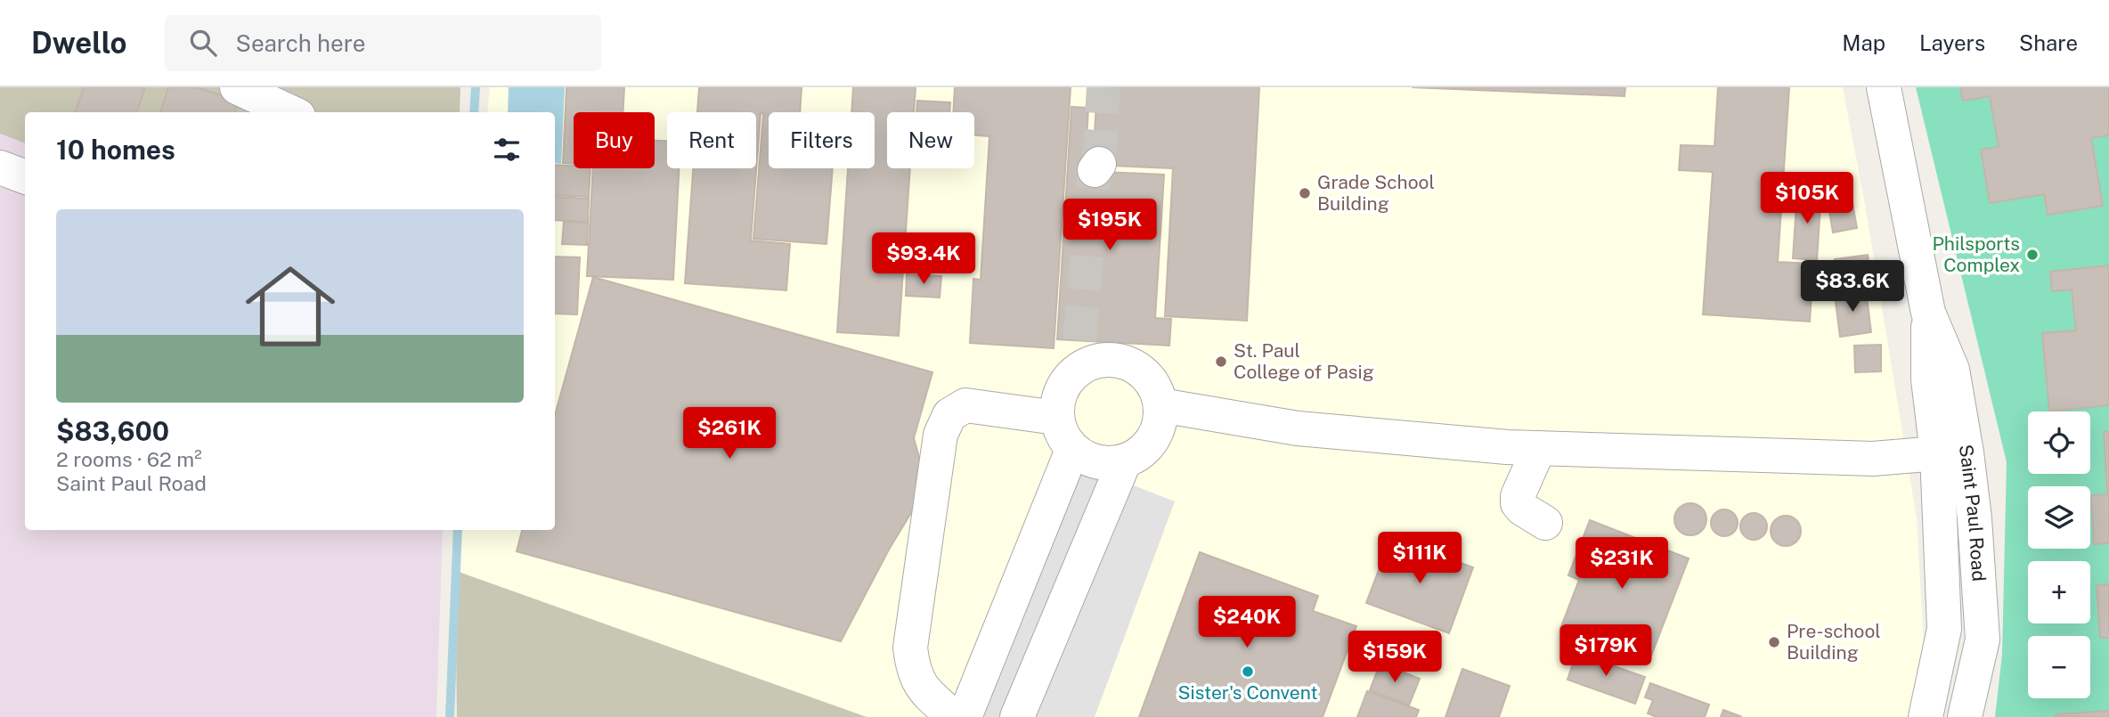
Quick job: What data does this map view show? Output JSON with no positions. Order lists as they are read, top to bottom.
{
  "streets": {
    "street": ["Saint Paul Road"]
  },
  "places": [
    "Grade School Building",
    "Philsports Complex",
    "St. Paul College of Pasig",
    "Pre-school Building",
    "Sister's Convent"
  ],
  "page": {
    "header": "Dwello",
    "search": "Search here",
    "nav": ["Map", "Layers", "Share"],
    "chip": [
      "Buy",
      "Rent",
      "Filters",
      "New"
    ],
    "heading": "10 homes",
    "price": [
      "$105K",
      "$195K",
      "$93.4K",
      "$83.6K",
      "$261K",
      "$111K",
      "$231K",
      "$240K",
      "$179K",
      "$159K"
    ],
    "list": [
      {
        "name": "$83,600",
        "note": "2 rooms · 62 m² · Saint Paul Road"
      }
    ],
    "map_buttons": ["+", "−"]
  }
}
